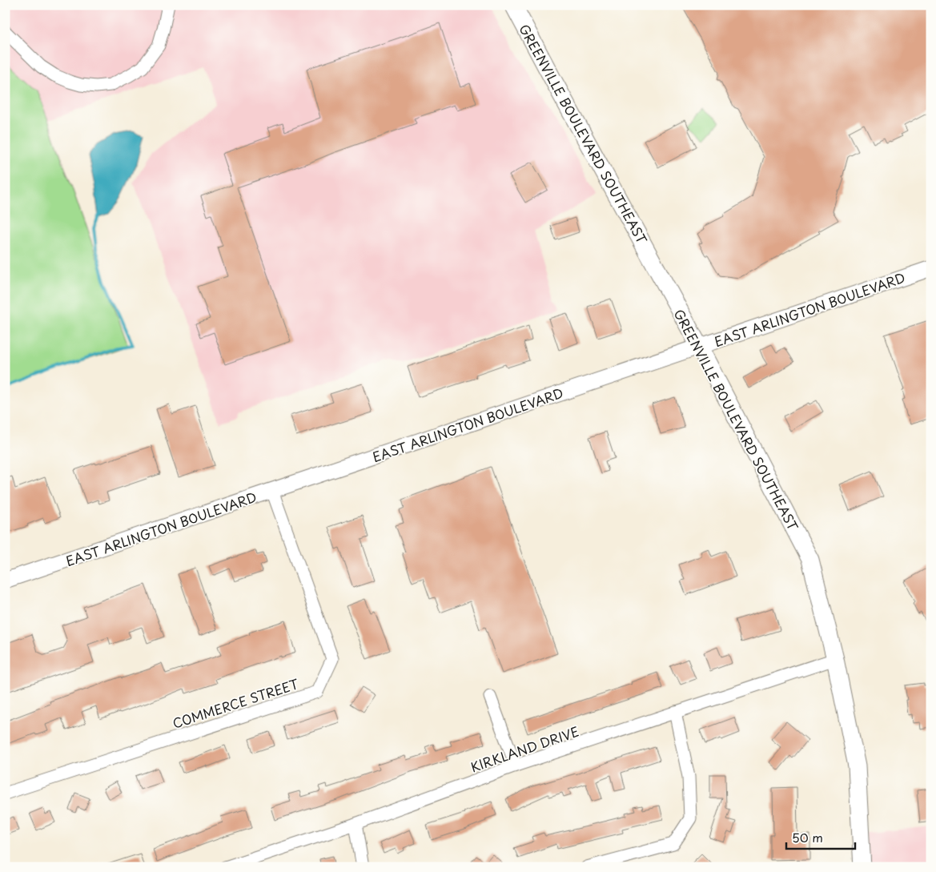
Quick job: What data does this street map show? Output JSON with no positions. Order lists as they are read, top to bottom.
{
  "streets": {
    "highway": ["GREENVILLE BOULEVARD SOUTHEAST"],
    "main road": ["EAST ARLINGTON BOULEVARD"],
    "street": ["COMMERCE STREET", "KIRKLAND DRIVE"]
  },
  "crossings": [
    ["GREENVILLE BOULEVARD SOUTHEAST", "EAST ARLINGTON BOULEVARD"],
    ["GREENVILLE BOULEVARD SOUTHEAST", "KIRKLAND DRIVE"],
    ["EAST ARLINGTON BOULEVARD", "COMMERCE STREET"]
  ],
  "scale_bar": "50 m"
}
